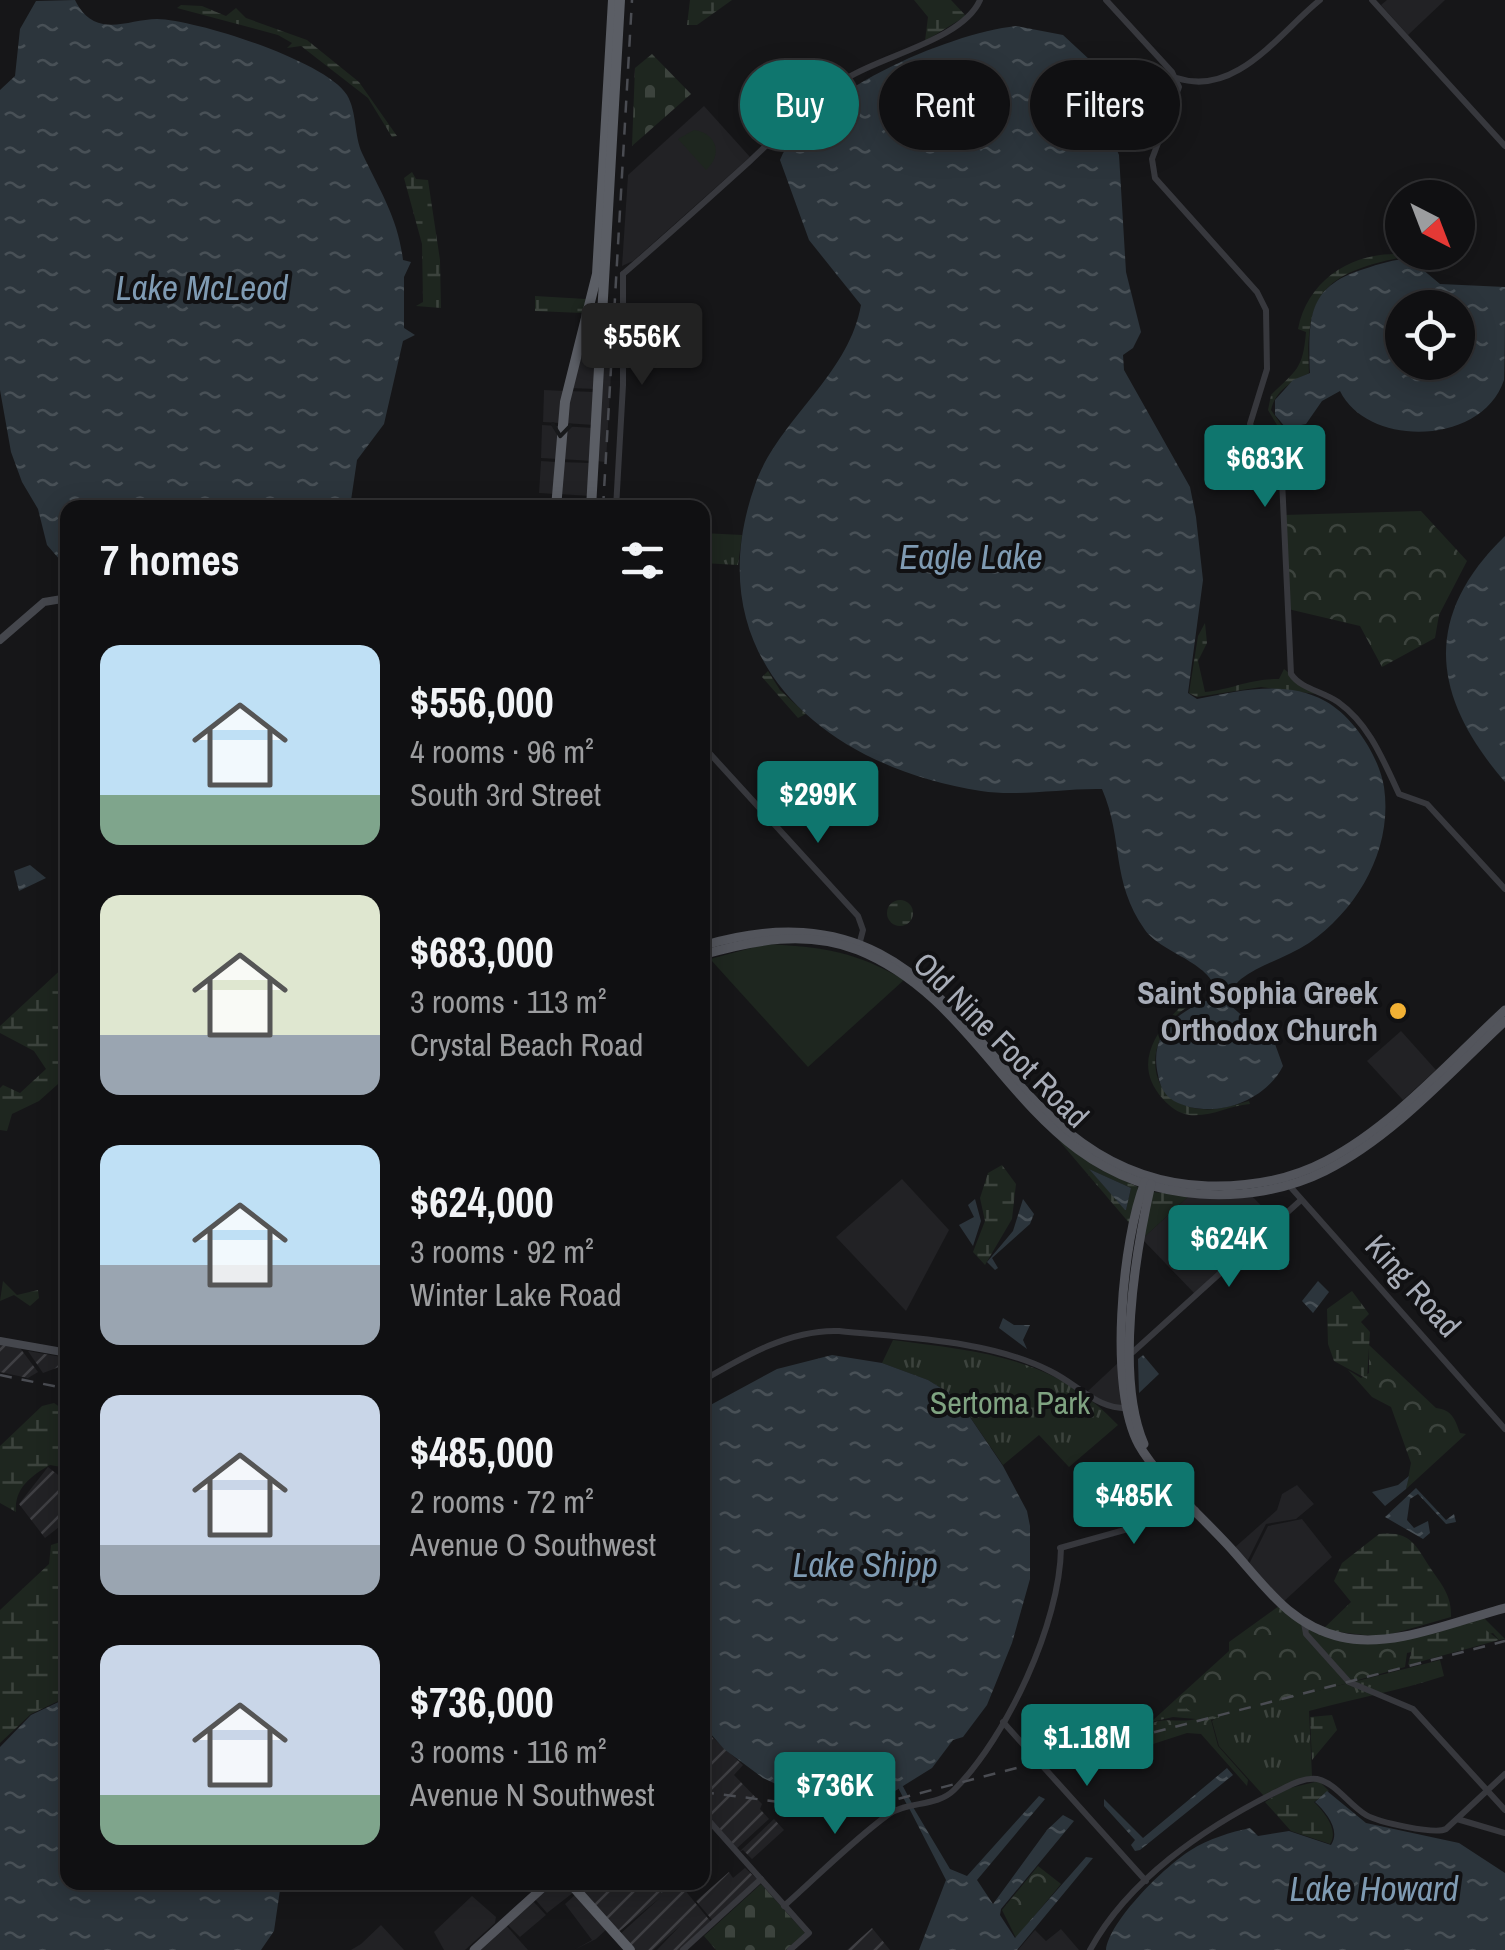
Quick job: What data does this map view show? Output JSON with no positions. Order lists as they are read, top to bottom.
{
  "streets": {
    "main road": ["Old Nine Foot Road"],
    "street": ["King Road"]
  },
  "crossings": [
    ["Old Nine Foot Road", "King Road"]
  ],
  "water": [
    "Lake McLeod",
    "Eagle Lake",
    "Lake Shipp",
    "Lake Howard"
  ],
  "parks": ["Sertoma Park"],
  "places": ["Saint Sophia Greek Orthodox Church"],
  "north": "bottom right",
  "page": {
    "chip": ["Buy", "Rent", "Filters"],
    "price": [
      "$556K",
      "$683K",
      "$299K",
      "$624K",
      "$485K",
      "$1.18M",
      "$736K"
    ],
    "heading": "7 homes",
    "list": [
      {
        "name": "$556,000",
        "note": "4 rooms · 96 m² · South 3rd Street"
      },
      {
        "name": "$683,000",
        "note": "3 rooms · 113 m² · Crystal Beach Road"
      },
      {
        "name": "$624,000",
        "note": "3 rooms · 92 m² · Winter Lake Road"
      },
      {
        "name": "$485,000",
        "note": "2 rooms · 72 m² · Avenue O Southwest"
      },
      {
        "name": "$736,000",
        "note": "3 rooms · 116 m² · Avenue N Southwest"
      }
    ]
  }
}
